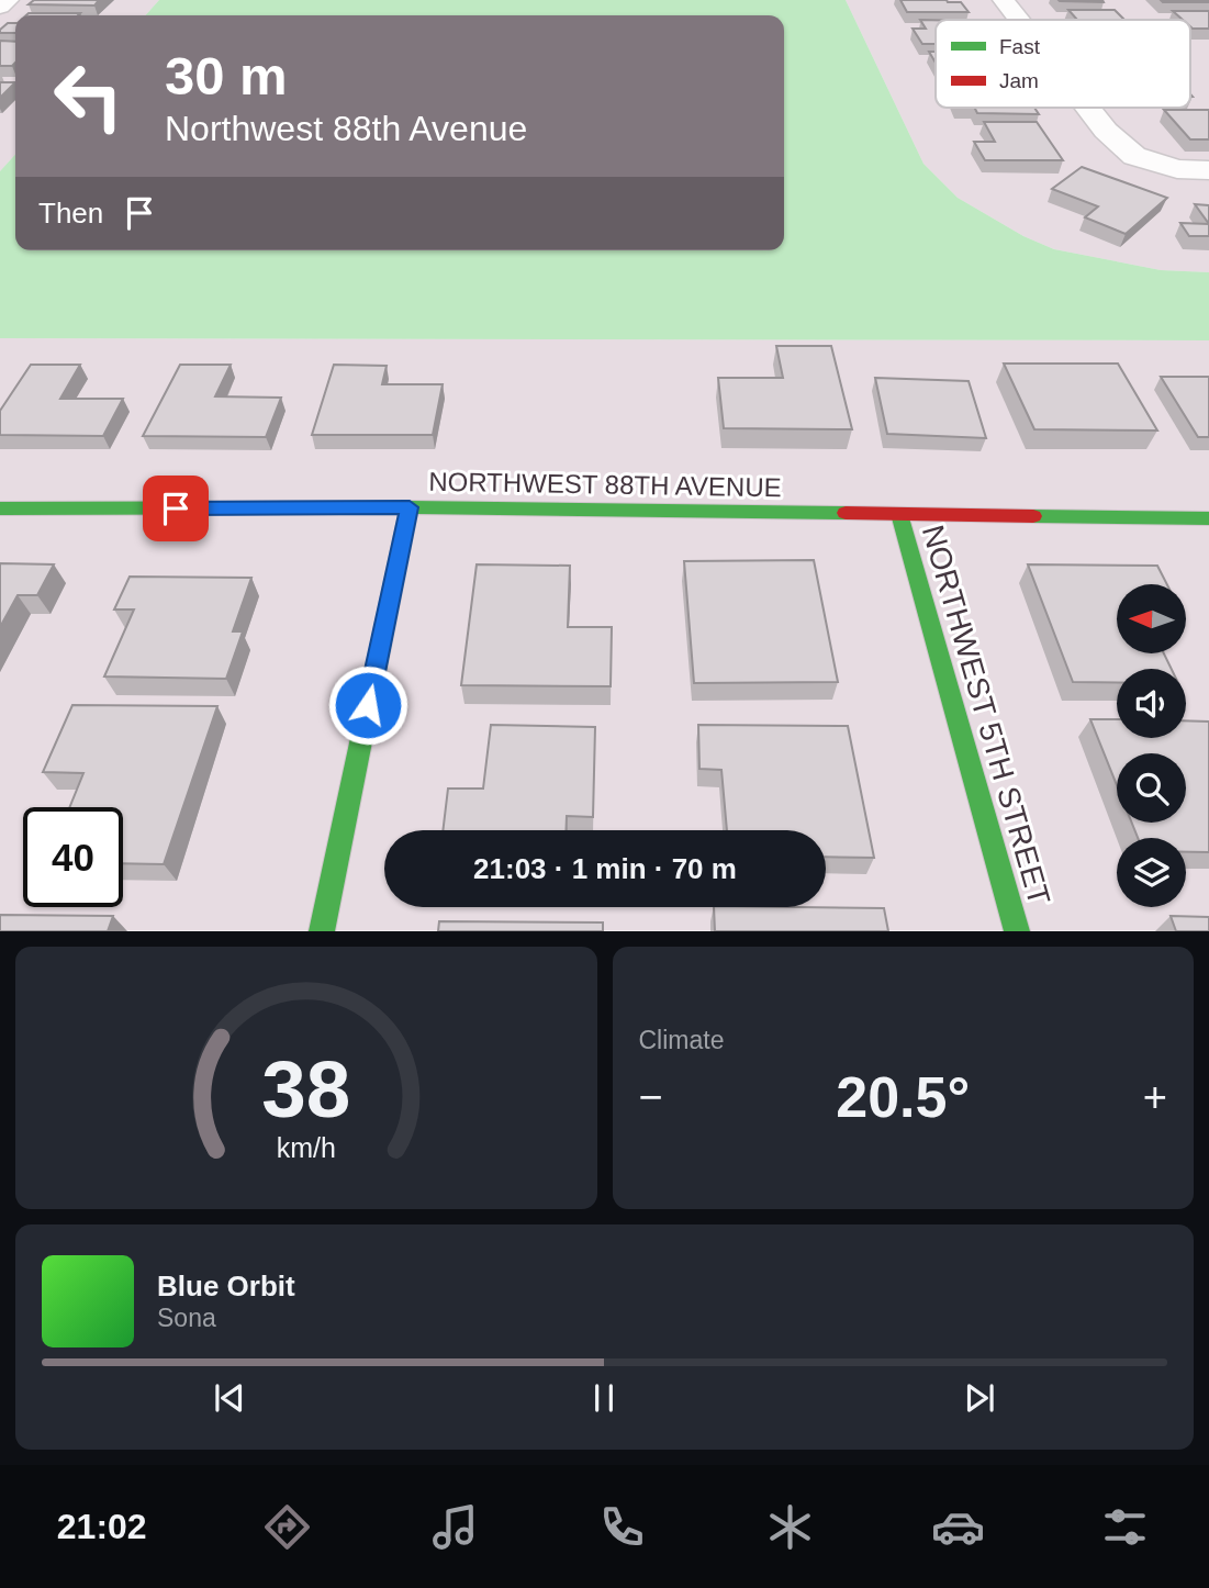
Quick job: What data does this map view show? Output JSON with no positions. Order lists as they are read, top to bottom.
{
  "streets": {
    "street": ["NORTHWEST 88TH AVENUE", "NORTHWEST 5TH STREET"]
  },
  "crossings": [
    ["NORTHWEST 88TH AVENUE", "NORTHWEST 5TH STREET"]
  ],
  "legend": ["Fast", "Jam"],
  "north": "left",
  "page": {
    "turn": ["30 m", "Northwest 88th Avenue"],
    "then": "Then",
    "limit": "40",
    "trip": "21:03 · 1 min · 70 m",
    "tile": "Climate",
    "heat": ["−", "20.5°", "+"],
    "song": ["Blue Orbit", "Sona"],
    "tabs": "21:02",
    "gauge": ["38", "km/h"]
  }
}
